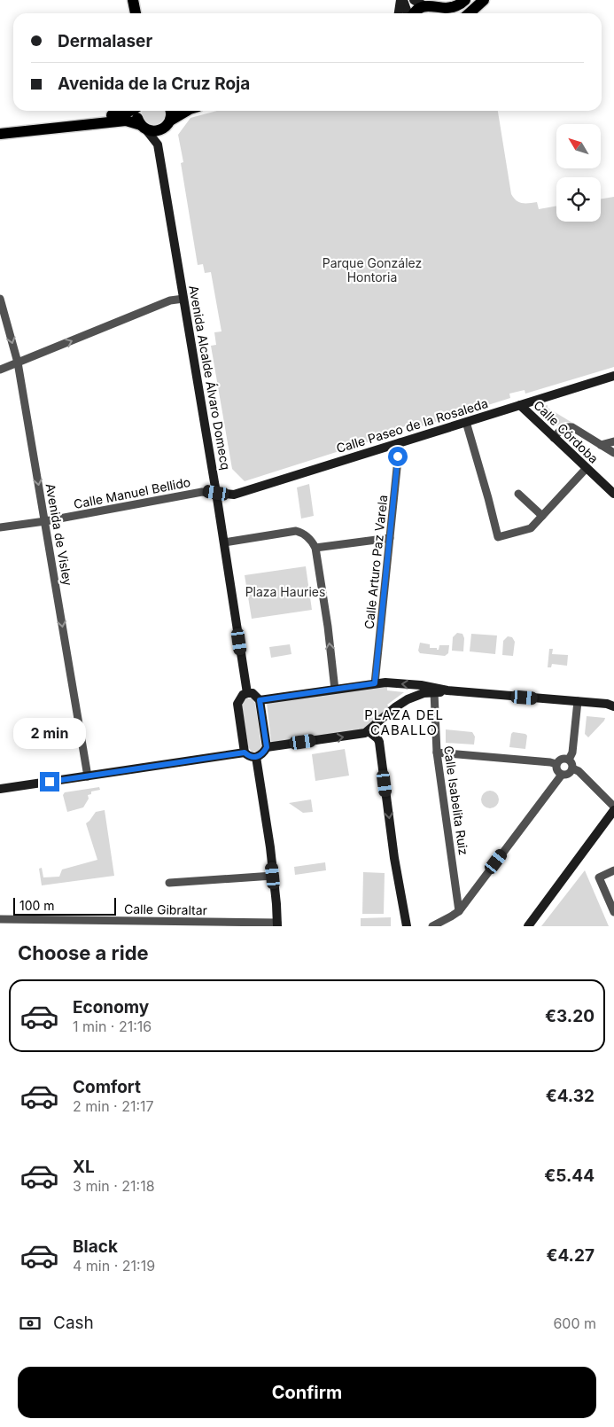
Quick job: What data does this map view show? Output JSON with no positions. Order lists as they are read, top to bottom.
{
  "streets": {
    "main road": ["Avenida Alcalde Álvaro Domecq", "Calle Paseo de la Rosaleda", "Calle Córdoba"],
    "street": [
      "Calle Manuel Bellido",
      "Avenida de Visley",
      "Calle Arturo Paz Varela",
      "Calle Isabelita Ruiz",
      "Calle Gibraltar"
    ]
  },
  "crossings": [
    ["Avenida Alcalde Álvaro Domecq", "Calle Paseo de la Rosaleda"],
    ["Avenida Alcalde Álvaro Domecq", "Calle Manuel Bellido"],
    ["Calle Paseo de la Rosaleda", "Calle Córdoba"],
    ["Calle Paseo de la Rosaleda", "Calle Manuel Bellido"],
    ["Calle Paseo de la Rosaleda", "Calle Arturo Paz Varela"],
    ["Calle Manuel Bellido", "Avenida de Visley"]
  ],
  "one_way": ["Avenida de Visley"],
  "districts": ["PLAZA DEL CABALLO"],
  "parks": ["Parque González Hontoria", "Plaza Hauries"],
  "scale_bar": "100 m",
  "north": "top left",
  "page": {
    "banner": ["Dermalaser", "Avenida de la Cruz Roja"],
    "bubble": "2 min",
    "scale": "100 m",
    "heading": "Choose a ride",
    "list": [
      {
        "name": "Economy",
        "note": "1 min · 21:16",
        "value": "€3.20"
      },
      {
        "name": "Comfort",
        "note": "2 min · 21:17",
        "value": "€4.32"
      },
      {
        "name": "XL",
        "note": "3 min · 21:18",
        "value": "€5.44"
      },
      {
        "name": "Black",
        "note": "4 min · 21:19",
        "value": "€4.27"
      }
    ],
    "pay": ["Cash", "600 m"],
    "buttons": "Confirm"
  }
}
